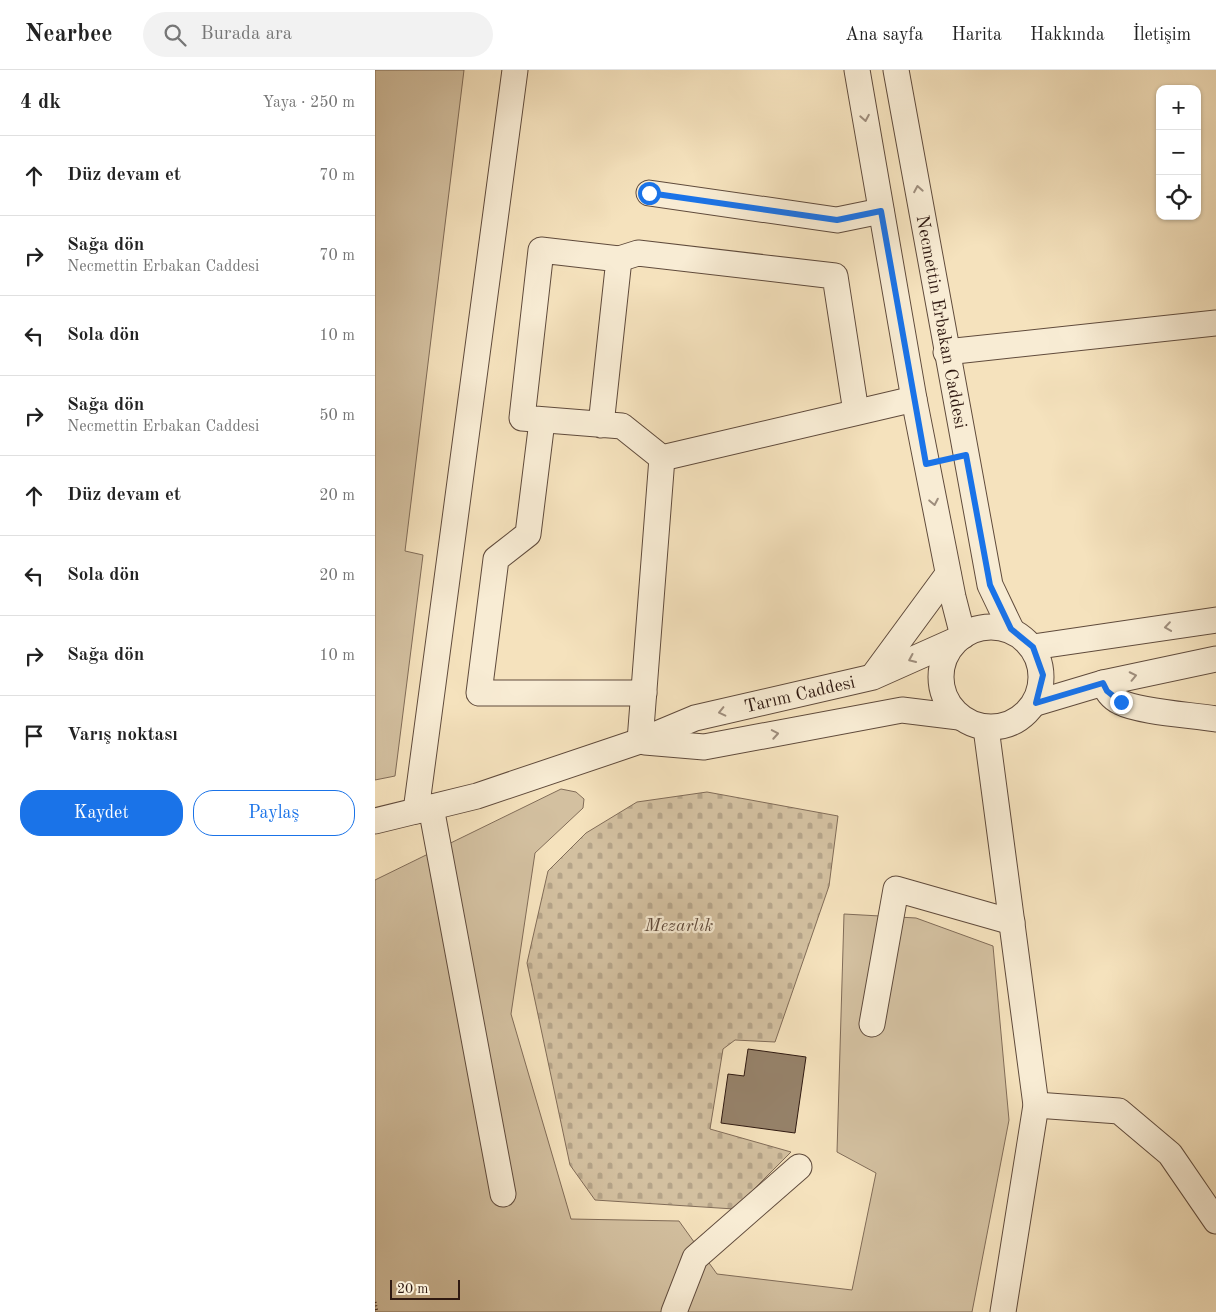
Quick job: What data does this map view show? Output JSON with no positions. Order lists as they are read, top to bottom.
{
  "streets": {
    "street": ["Necmettin Erbakan Caddesi", "Tarım Caddesi"]
  },
  "crossings": [
    ["Necmettin Erbakan Caddesi", "Tarım Caddesi"]
  ],
  "parks": ["Mezarlık"],
  "scale_bar": "20 m",
  "page": {
    "header": "Nearbee",
    "search": "Burada ara",
    "nav": [
      "Ana sayfa",
      "Harita",
      "Hakkında",
      "İletişim"
    ],
    "heading": ["4 dk", "Yaya · 250 m"],
    "map_buttons": ["+", "−"],
    "list": [
      ["Düz devam et", "70 m"],
      ["Sağa dön", "Necmettin Erbakan Caddesi", "70 m"],
      ["Sola dön", "10 m"],
      ["Sağa dön", "Necmettin Erbakan Caddesi", "50 m"],
      ["Düz devam et", "20 m"],
      ["Sola dön", "20 m"],
      ["Sağa dön", "10 m"],
      "Varış noktası"
    ],
    "buttons": ["Kaydet", "Paylaş"],
    "scale": "20 m"
  }
}
